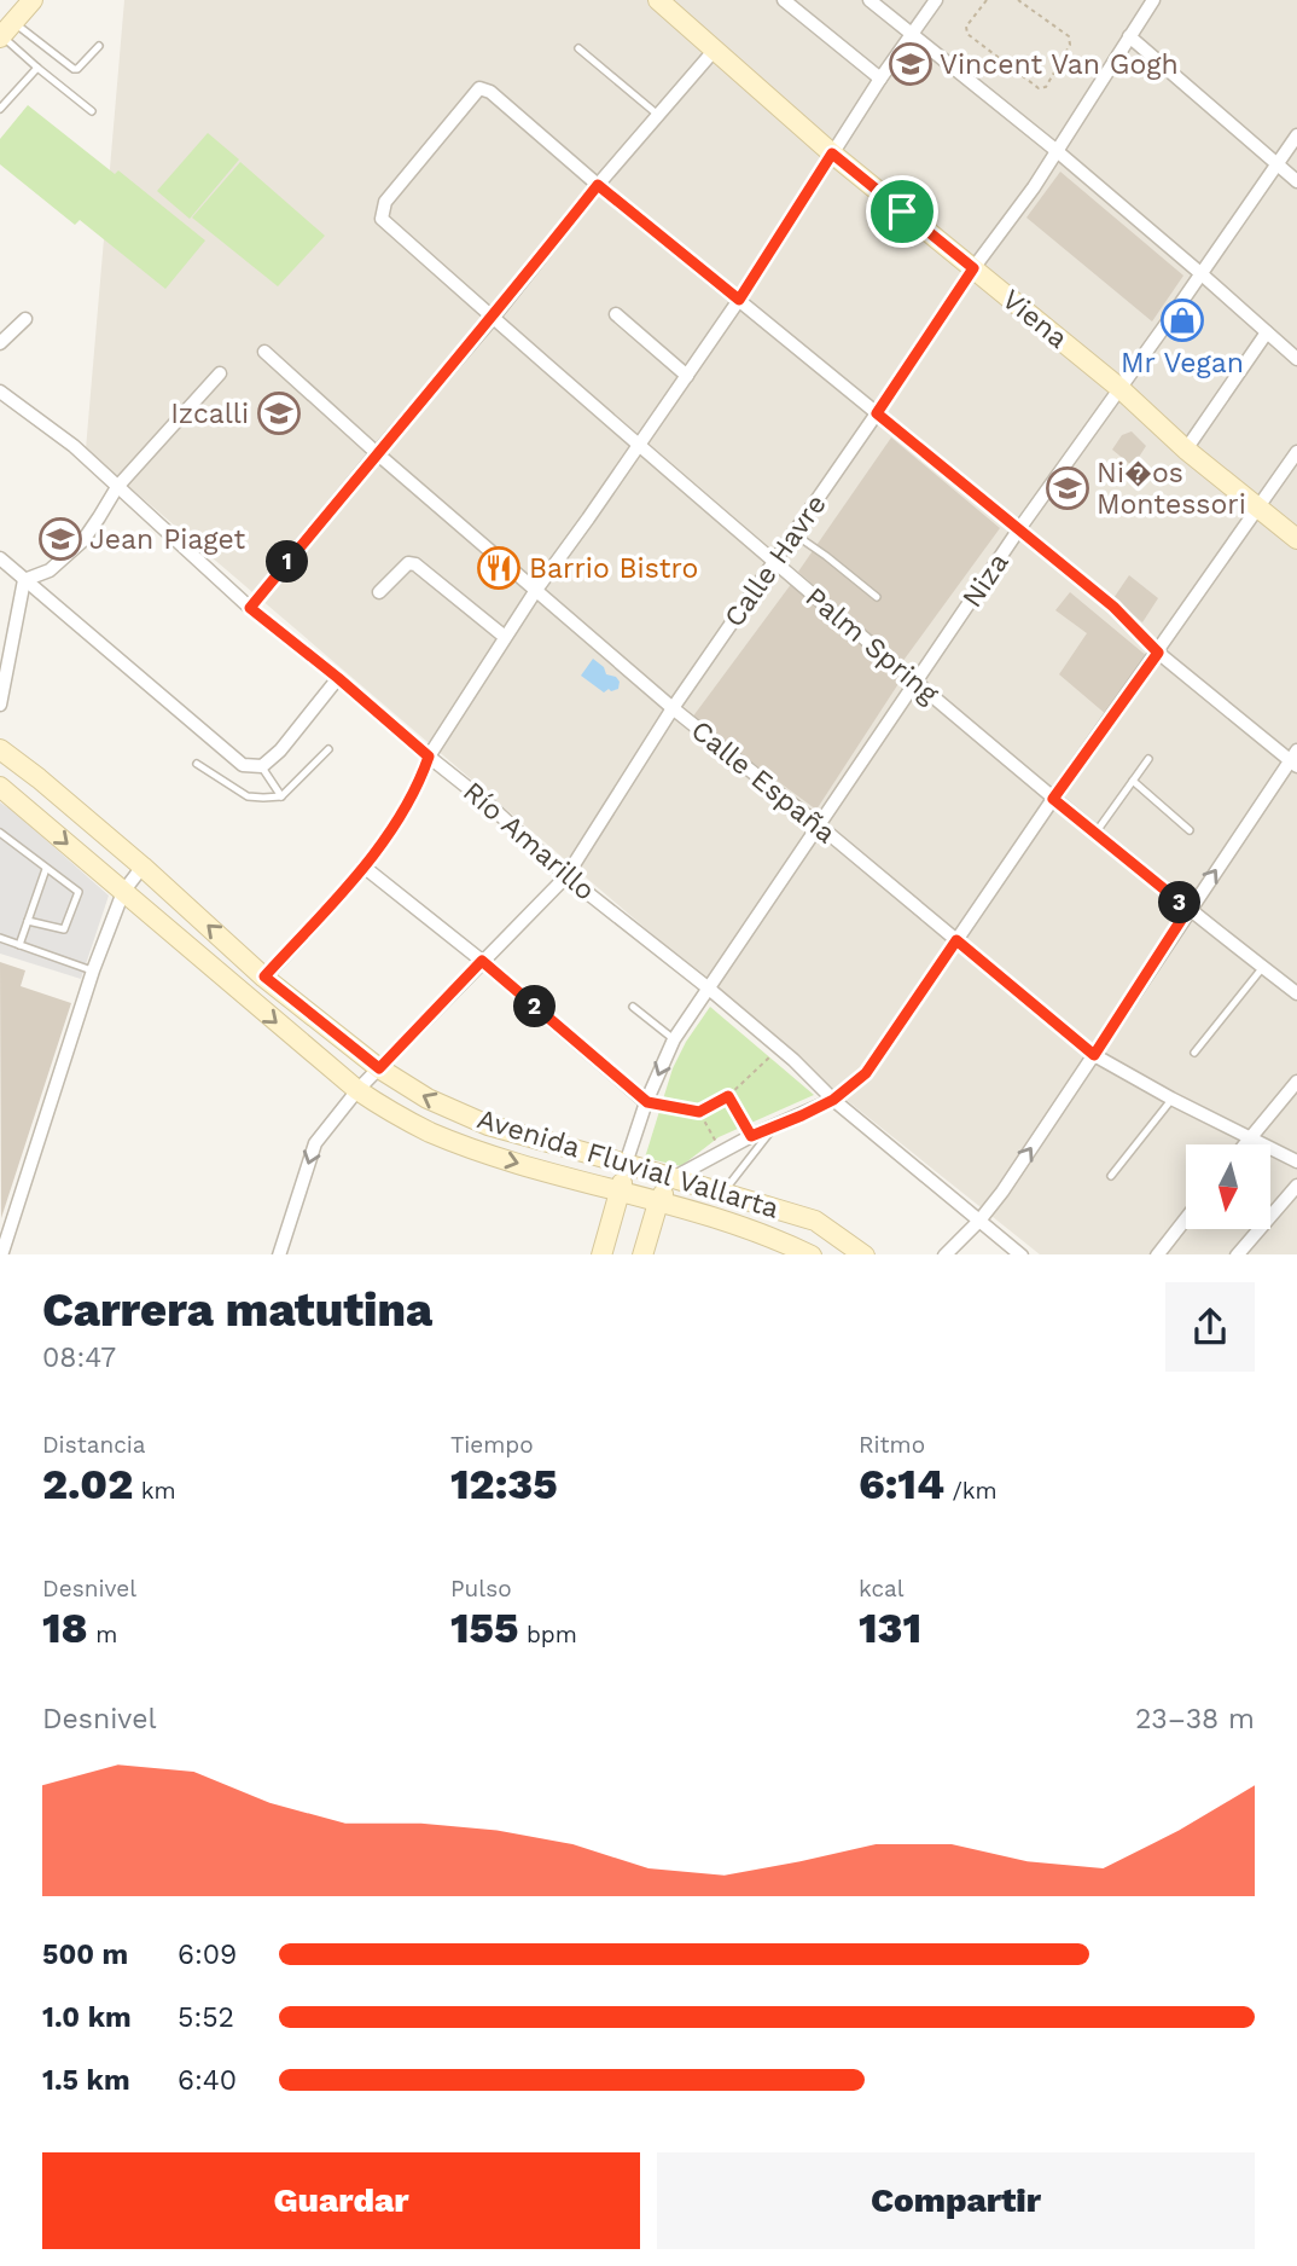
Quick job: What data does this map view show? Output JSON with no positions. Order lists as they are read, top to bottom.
{
  "streets": {
    "street": [
      "Viena",
      "Calle Havre",
      "Niza",
      "Palm Spring",
      "Calle España",
      "Río Amarillo",
      "Avenida Fluvial Vallarta"
    ]
  },
  "crossings": [
    ["Viena", "Calle Havre"],
    ["Viena", "Niza"],
    ["Calle Havre", "Palm Spring"],
    ["Calle Havre", "Calle España"],
    ["Calle Havre", "Río Amarillo"],
    ["Calle Havre", "Avenida Fluvial Vallarta"],
    ["Niza", "Palm Spring"],
    ["Niza", "Calle España"],
    ["Niza", "Río Amarillo"],
    ["Niza", "Avenida Fluvial Vallarta"]
  ],
  "places": {
    "school or university": [
      "Vincent Van Gogh",
      "Izcalli",
      "Ni�os Montessori",
      "Jean Piaget"
    ],
    "shop": ["Mr Vegan"],
    "restaurant": ["Barrio Bistro"]
  },
  "north": "bottom",
  "page": {
    "pins": ["1", "3", "2"],
    "heading": ["Carrera matutina", "08:47"],
    "stats": [
      ["Distancia", "2.02 km"],
      ["Tiempo", "12:35"],
      ["Ritmo", "6:14 /km"],
      ["Desnivel", "18 m"],
      ["Pulso", "155 bpm"],
      ["kcal", "131"]
    ],
    "chart": ["Desnivel", "23–38 m"],
    "list": [
      {
        "name": "500 m",
        "note": "6:09"
      },
      {
        "name": "1.0 km",
        "note": "5:52"
      },
      {
        "name": "1.5 km",
        "note": "6:40"
      }
    ],
    "buttons": ["Guardar", "Compartir"]
  }
}
